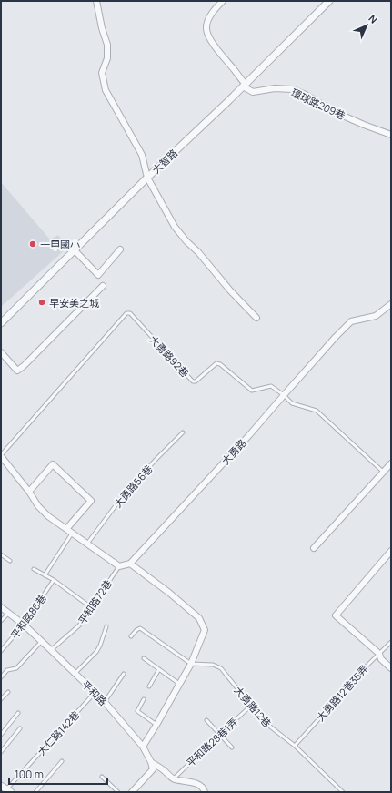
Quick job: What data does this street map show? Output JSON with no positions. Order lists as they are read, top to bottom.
{
  "streets": {
    "street": [
      "環球路209巷",
      "大智路",
      "大勇路",
      "平和路"
    ],
    "lane": [
      "大勇路92巷",
      "大勇路56巷",
      "平和路72巷",
      "平和路86巷",
      "大勇路12巷35弄",
      "大勇路12巷",
      "大仁路142巷",
      "平和路28巷1弄"
    ]
  },
  "crossings": [
    ["環球路209巷", "大智路"],
    ["大勇路92巷", "大勇路"],
    ["平和路72巷", "平和路"],
    ["平和路86巷", "平和路"],
    ["平和路", "大仁路142巷"],
    ["大勇路12巷35弄", "大勇路12巷"],
    ["大勇路12巷", "平和路28巷1弄"]
  ],
  "places": ["一甲國小", "早安美之城"],
  "scale_bar": "100 m",
  "north": "top right"
}
